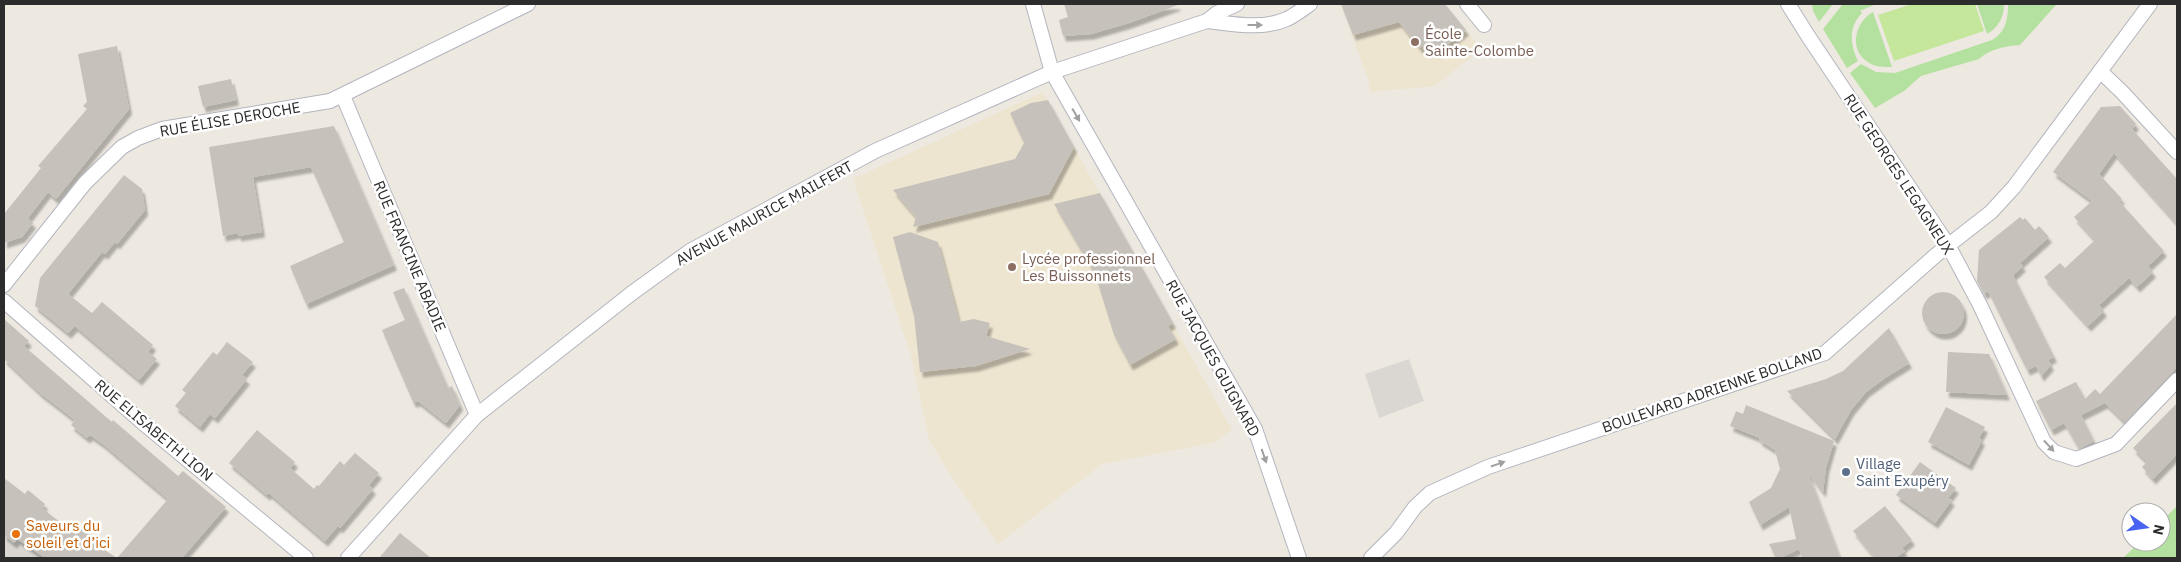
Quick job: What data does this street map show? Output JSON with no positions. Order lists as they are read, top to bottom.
{
  "streets": {
    "street": [
      "RUE ÉLISE DEROCHE",
      "RUE GEORGES LEGAGNEUX",
      "AVENUE MAURICE MAILFERT",
      "RUE FRANCINE ABADIE",
      "RUE JACQUES GUIGNARD",
      "BOULEVARD ADRIENNE BOLLAND",
      "RUE ELISABETH LION"
    ]
  },
  "crossings": [
    ["RUE ÉLISE DEROCHE", "RUE FRANCINE ABADIE"],
    ["RUE GEORGES LEGAGNEUX", "BOULEVARD ADRIENNE BOLLAND"],
    ["AVENUE MAURICE MAILFERT", "RUE FRANCINE ABADIE"],
    ["AVENUE MAURICE MAILFERT", "RUE JACQUES GUIGNARD"]
  ],
  "one_way": ["RUE JACQUES GUIGNARD", "BOULEVARD ADRIENNE BOLLAND"],
  "places": [
    "École Sainte-Colombe",
    "Lycée professionnel Les Buissonnets",
    "Village Saint Exupéry",
    "Saveurs du soleil et d’ici"
  ],
  "north": "right"
}
